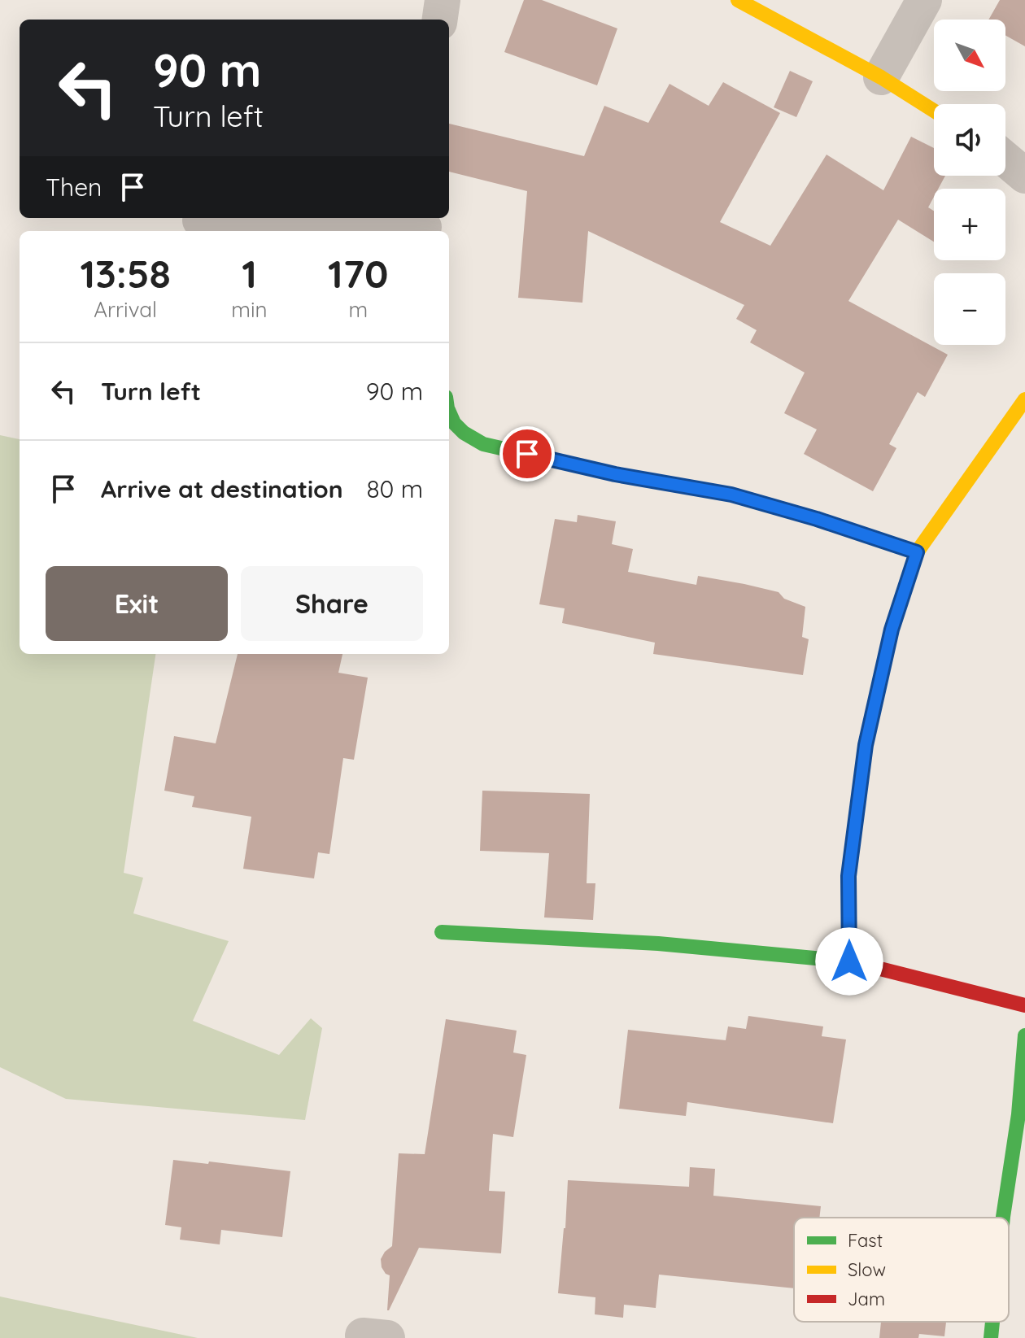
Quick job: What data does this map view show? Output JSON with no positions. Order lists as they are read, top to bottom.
{
  "legend": ["Fast", "Slow", "Jam"],
  "north": "bottom right",
  "page": {
    "map_buttons": ["+", "−"],
    "turn": ["90 m", "Turn left"],
    "then": "Then",
    "eta": [
      "13:58",
      "Arrival",
      "1",
      "min",
      "170",
      "m"
    ],
    "list": [
      {
        "name": "Turn left",
        "value": "90 m"
      },
      {
        "name": "Arrive at destination",
        "value": "80 m"
      }
    ],
    "buttons": ["Exit", "Share"]
  }
}
